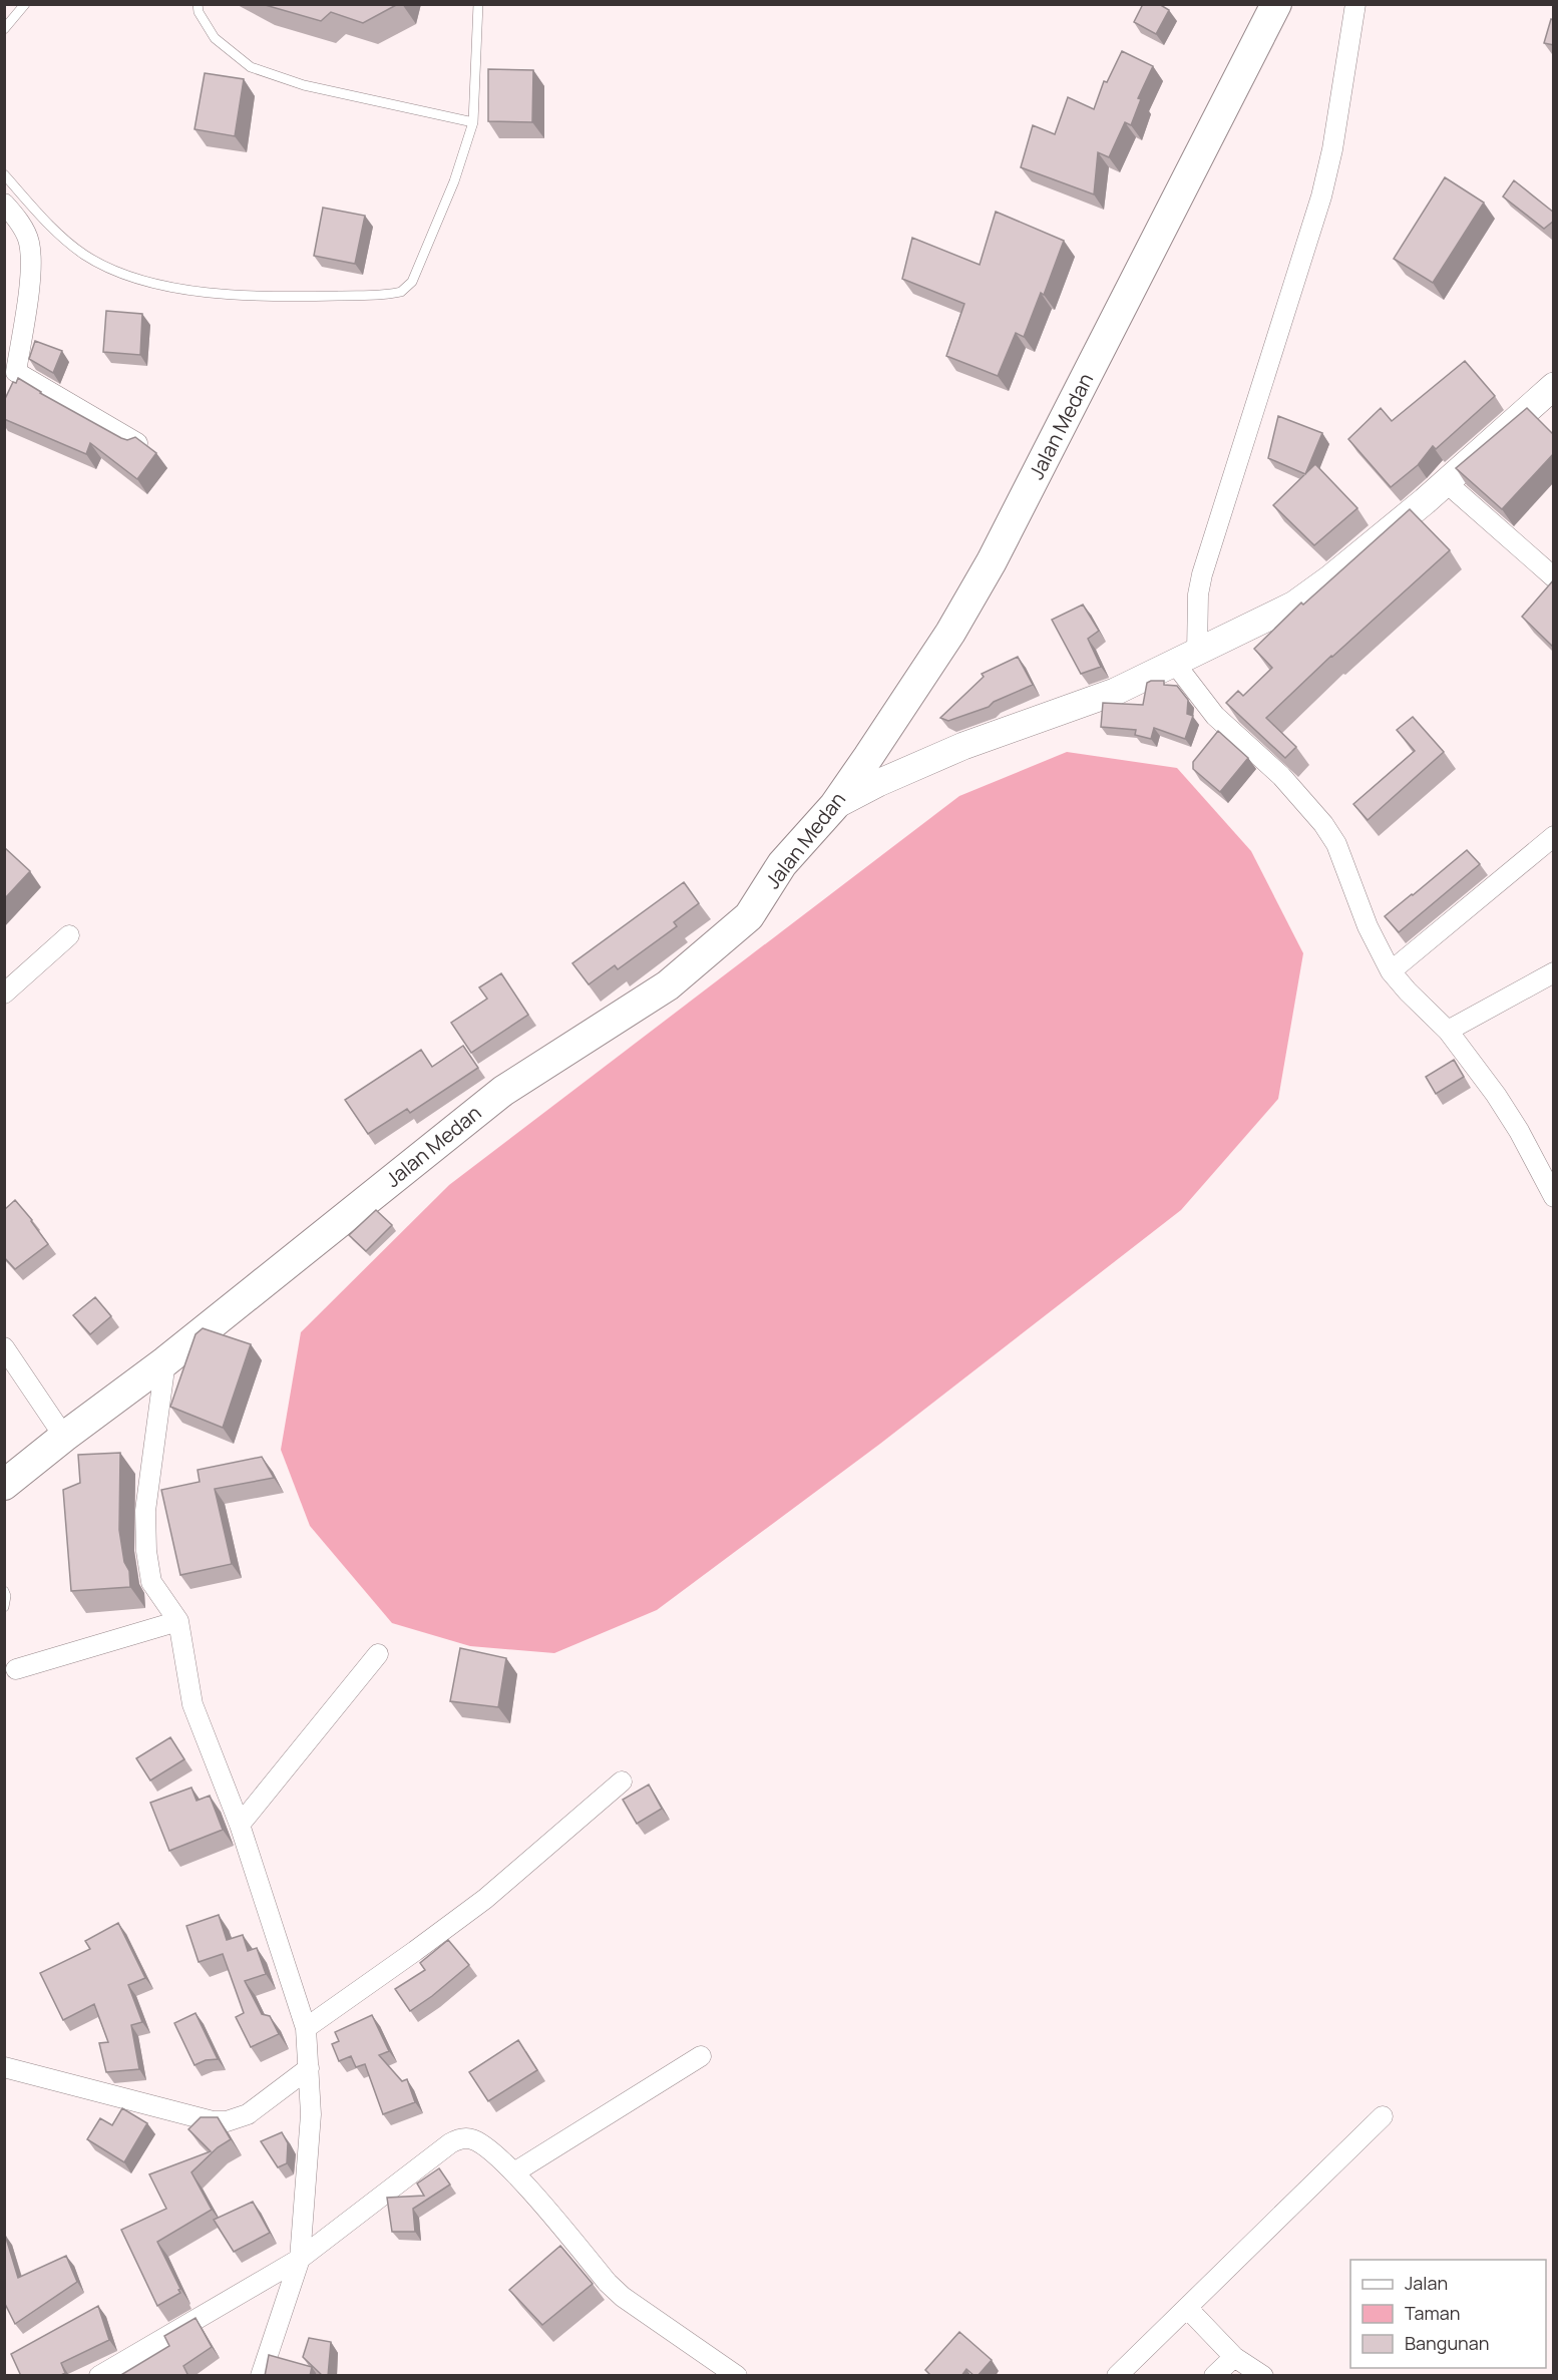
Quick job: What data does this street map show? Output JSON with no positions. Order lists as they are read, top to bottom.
{
  "streets": {
    "main road": ["Jalan Medan"]
  },
  "legend": ["Jalan", "Taman", "Bangunan"]
}
